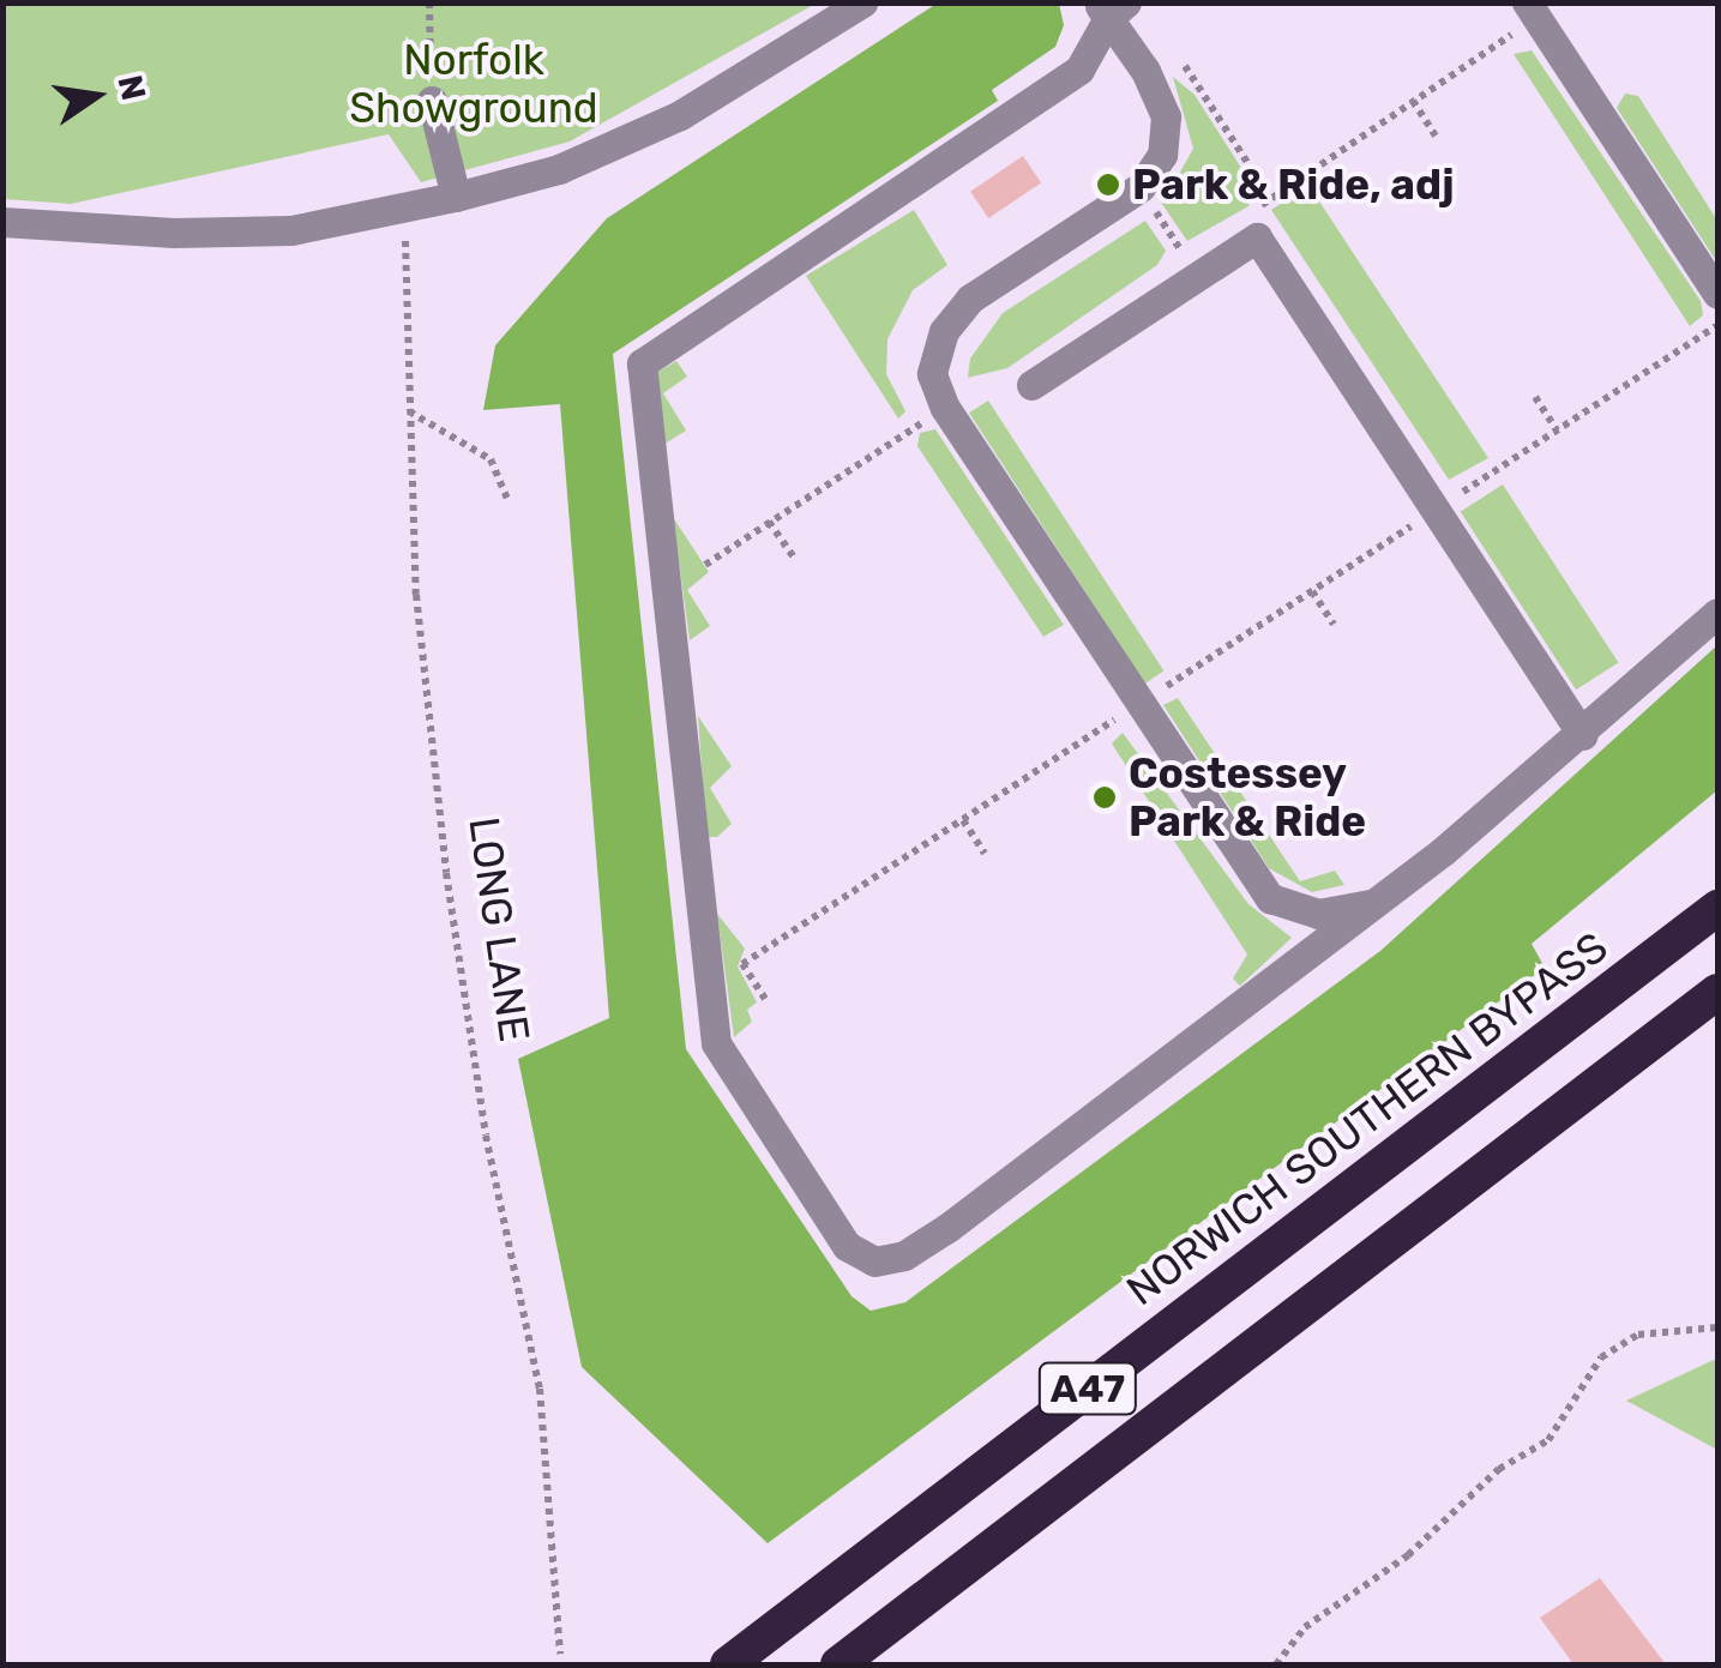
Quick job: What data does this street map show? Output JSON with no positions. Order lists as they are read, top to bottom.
{
  "streets": {
    "highway": ["NORWICH SOUTHERN BYPASS", "A47"],
    "path": ["LONG LANE"]
  },
  "crossings": [
    ["NORWICH SOUTHERN BYPASS", "A47"]
  ],
  "parks": ["Norfolk Showground"],
  "places": ["Park & Ride, adj", "Costessey Park & Ride"],
  "north": "right"
}
